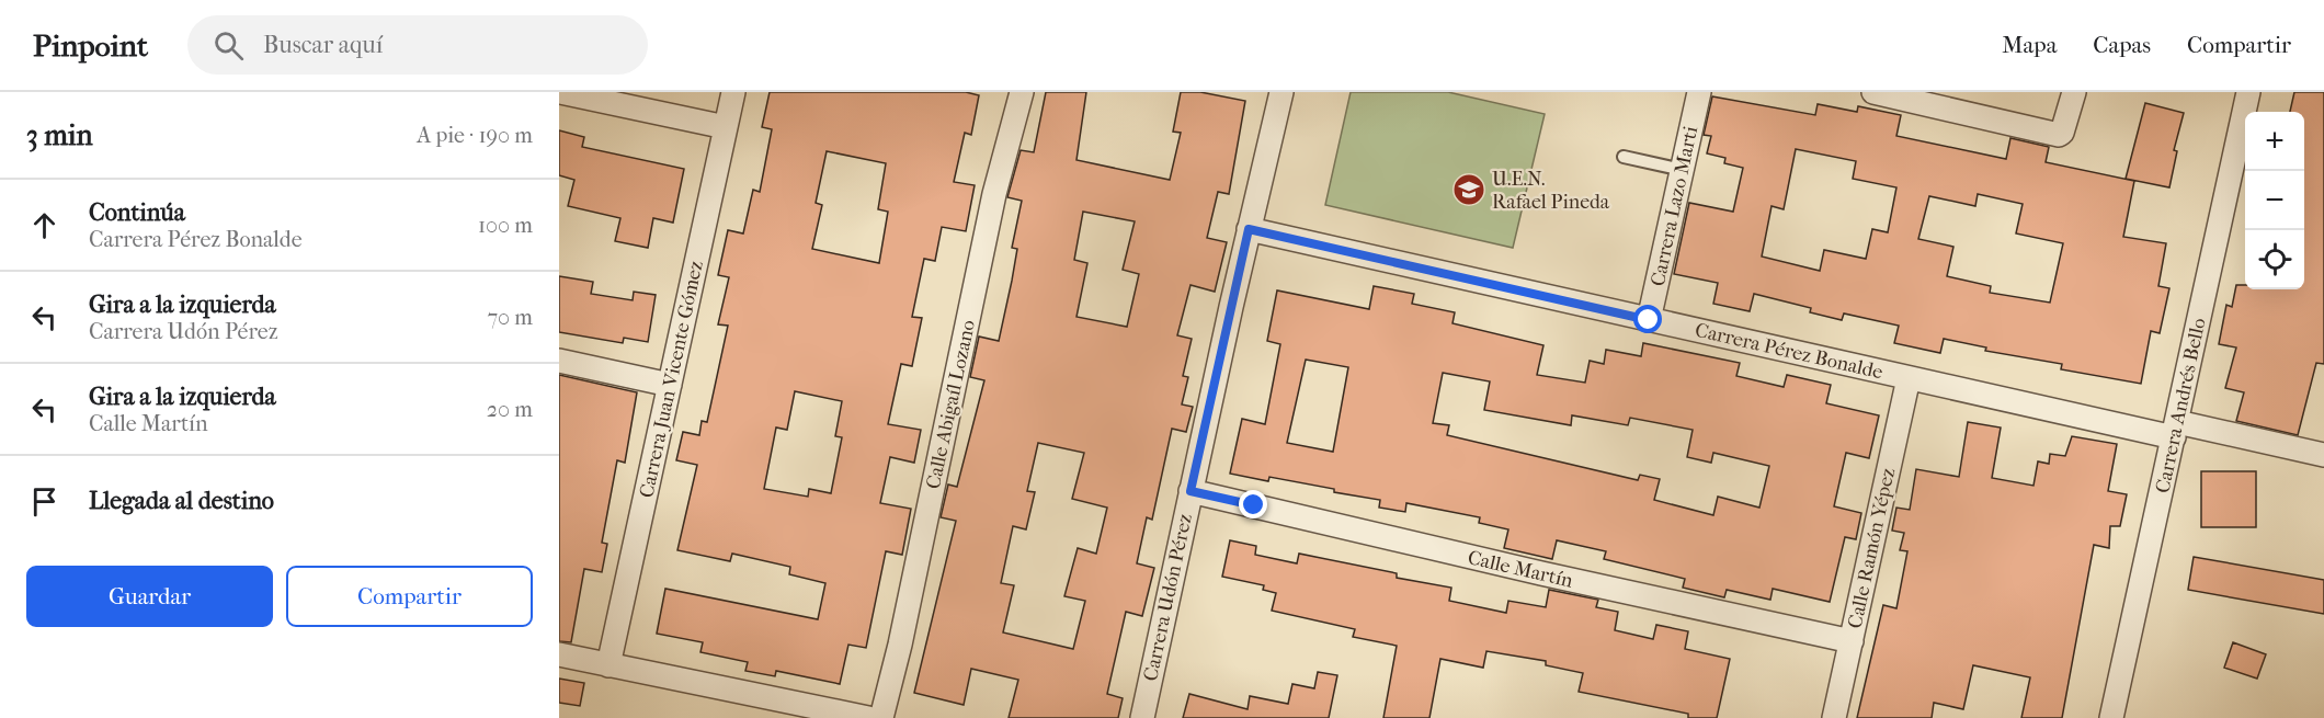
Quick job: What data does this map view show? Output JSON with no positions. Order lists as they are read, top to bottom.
{
  "streets": {
    "street": [
      "Carrera Lazo Marti",
      "Carrera Pérez Bonalde",
      "Carrera Juan Vicente Gómez",
      "Calle Abigaíl Lozano",
      "Carrera Andrés Bello",
      "Calle Ramón Yépez",
      "Calle Martín",
      "Carrera Udón Pérez"
    ]
  },
  "crossings": [
    ["Carrera Lazo Marti", "Carrera Pérez Bonalde"],
    ["Carrera Pérez Bonalde", "Carrera Andrés Bello"],
    ["Carrera Pérez Bonalde", "Calle Ramón Yépez"],
    ["Carrera Pérez Bonalde", "Carrera Udón Pérez"],
    ["Calle Ramón Yépez", "Calle Martín"],
    ["Calle Martín", "Carrera Udón Pérez"]
  ],
  "places": {
    "school or university": ["U.E.N. Rafael Pineda"]
  },
  "page": {
    "header": "Pinpoint",
    "search": "Buscar aquí",
    "nav": ["Mapa", "Capas", "Compartir"],
    "heading": ["3 min", "A pie · 190 m"],
    "map_buttons": ["+", "−"],
    "list": [
      ["Continúa", "Carrera Pérez Bonalde", "100 m"],
      ["Gira a la izquierda", "Carrera Udón Pérez", "70 m"],
      ["Gira a la izquierda", "Calle Martín", "20 m"],
      "Llegada al destino"
    ],
    "buttons": ["Guardar", "Compartir"]
  }
}
